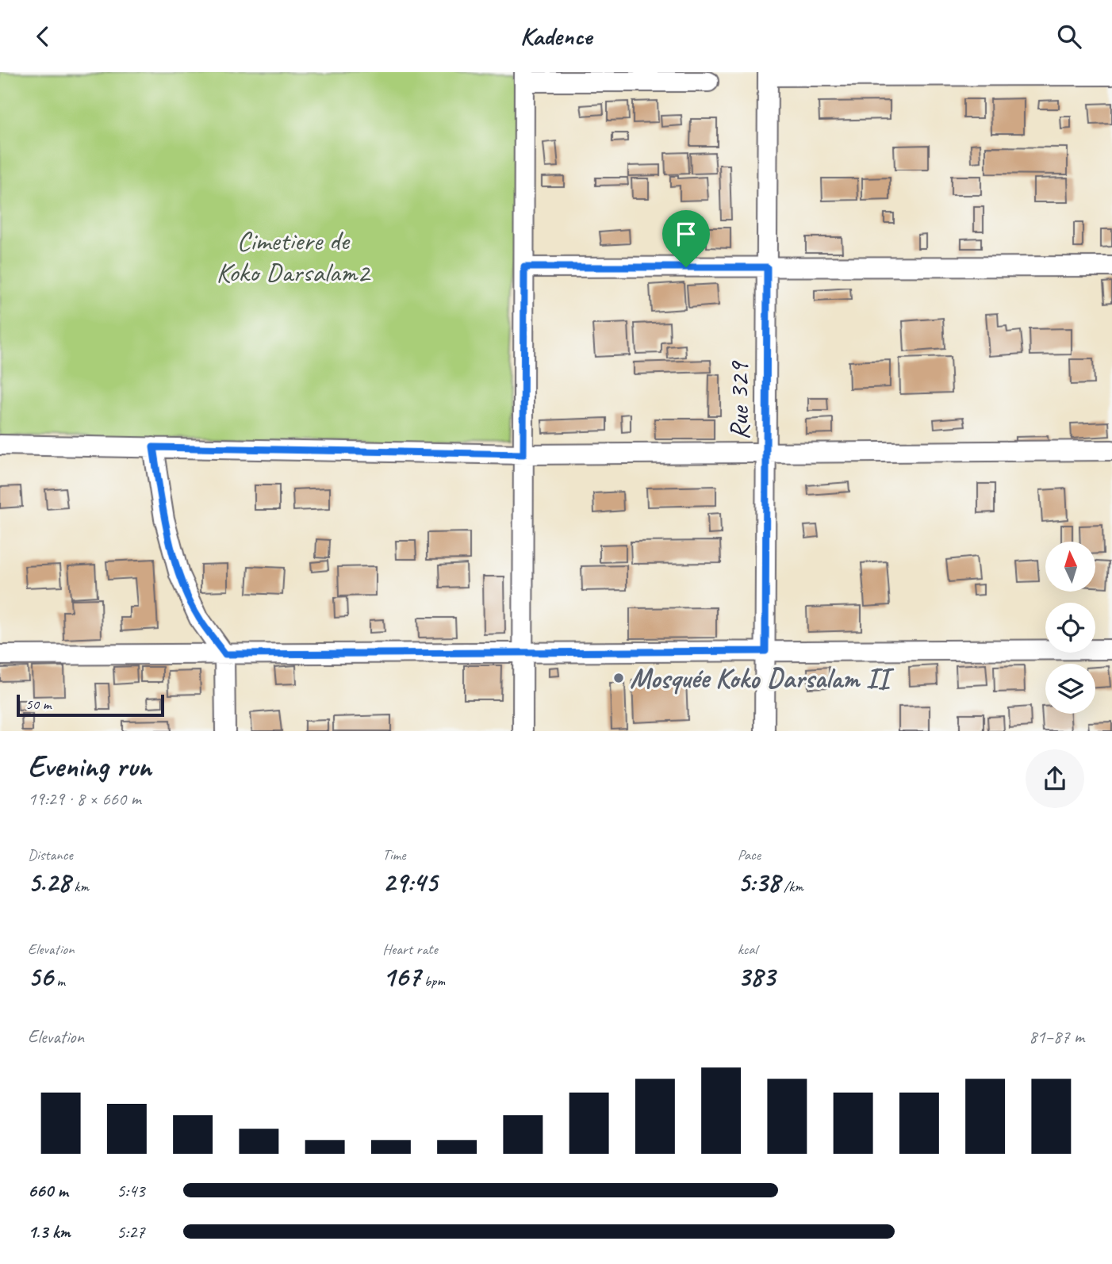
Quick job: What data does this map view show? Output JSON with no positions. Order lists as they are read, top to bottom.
{
  "streets": {
    "street": ["Rue 329"]
  },
  "parks": ["Cimetiere de Koko Darsalam2"],
  "places": ["Mosquée Koko Darsalam II"],
  "scale_bar": "50 m",
  "north": "top",
  "page": {
    "header": "Kadence",
    "scale": "50 m",
    "heading": ["Evening run", "19:29 · 8 × 660 m"],
    "stats": [
      ["Distance", "5.28 km"],
      ["Time", "29:45"],
      ["Pace", "5:38 /km"],
      ["Elevation", "56 m"],
      ["Heart rate", "167 bpm"],
      ["kcal", "383"]
    ],
    "chart": ["Elevation", "81–87 m"],
    "list": [
      {
        "name": "660 m",
        "note": "5:43"
      },
      {
        "name": "1.3 km",
        "note": "5:27"
      }
    ]
  }
}
